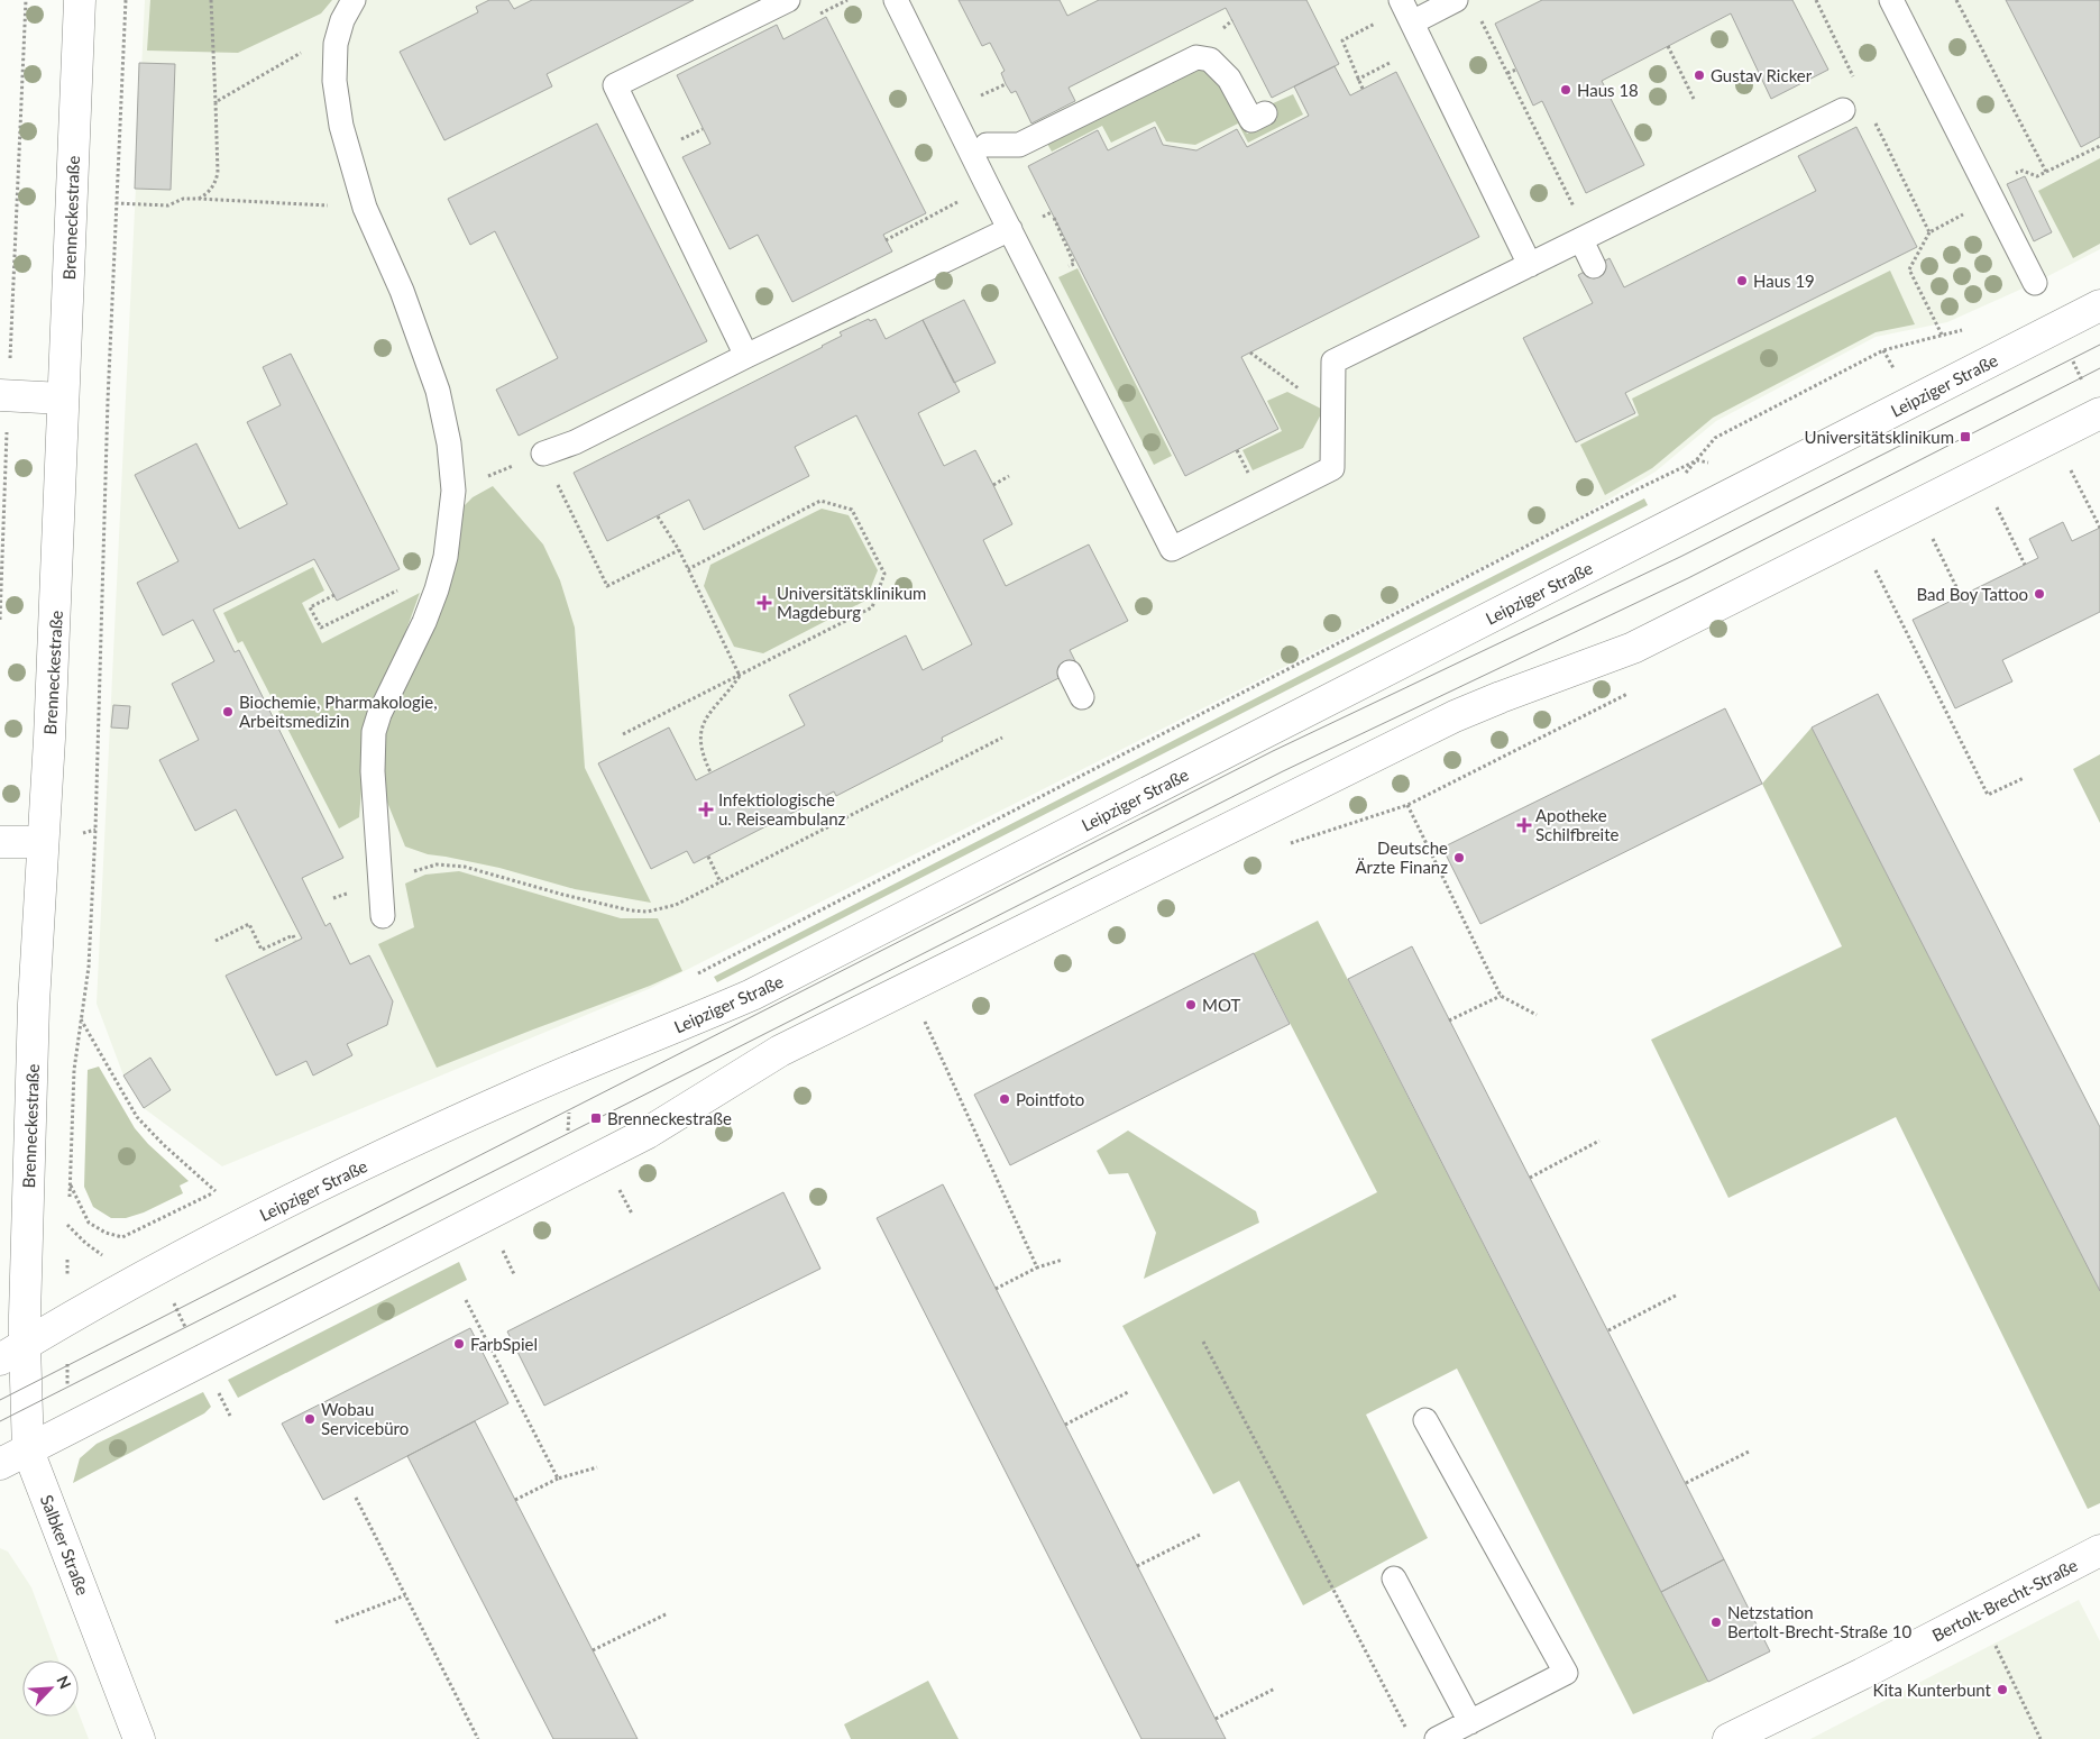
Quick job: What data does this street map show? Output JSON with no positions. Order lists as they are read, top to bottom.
{
  "streets": {
    "main road": [
      "Brenneckestraße",
      "Leipziger Straße",
      "Salbker Straße",
      "Bertolt-Brecht-Straße"
    ]
  },
  "crossings": [
    ["Brenneckestraße", "Leipziger Straße"],
    ["Brenneckestraße", "Salbker Straße"],
    ["Leipziger Straße", "Salbker Straße"]
  ],
  "places": {
    "other": [
      "Gustav Ricker",
      "Haus 18",
      "Haus 19",
      "Bad Boy Tattoo",
      "Biochemie, Pharmakologie, Arbeitsmedizin",
      "Deutsche Ärzte Finanz",
      "MOT",
      "Pointfoto",
      "FarbSpiel",
      "Wobau Servicebüro",
      "Netzstation Bertolt-Brecht-Straße 10",
      "Kita Kunterbunt"
    ],
    "transit": ["Universitätsklinikum", "Brenneckestraße"],
    "health": ["Universitätsklinikum Magdeburg", "Infektiologische u. Reiseambulanz", "Apotheke Schilfbreite"]
  },
  "north": "top right"
}
